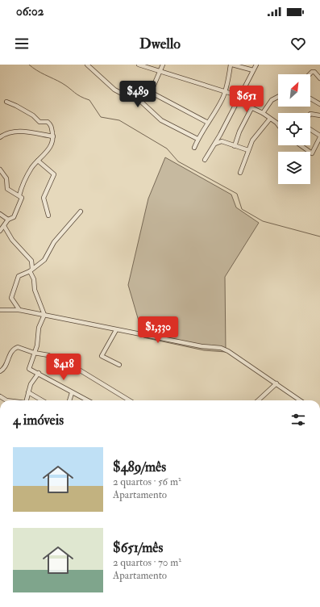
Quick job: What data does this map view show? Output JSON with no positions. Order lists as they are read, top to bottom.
{
  "north": "top right",
  "page": {
    "status": "06:02",
    "header": "Dwello",
    "price": [
      "$489",
      "$651",
      "$1,330",
      "$418"
    ],
    "heading": "4 imóveis",
    "list": [
      {
        "name": "$489/mês",
        "note": "2 quartos · 56 m² · Apartamento"
      },
      {
        "name": "$651/mês",
        "note": "2 quartos · 70 m² · Apartamento"
      }
    ]
  }
}
